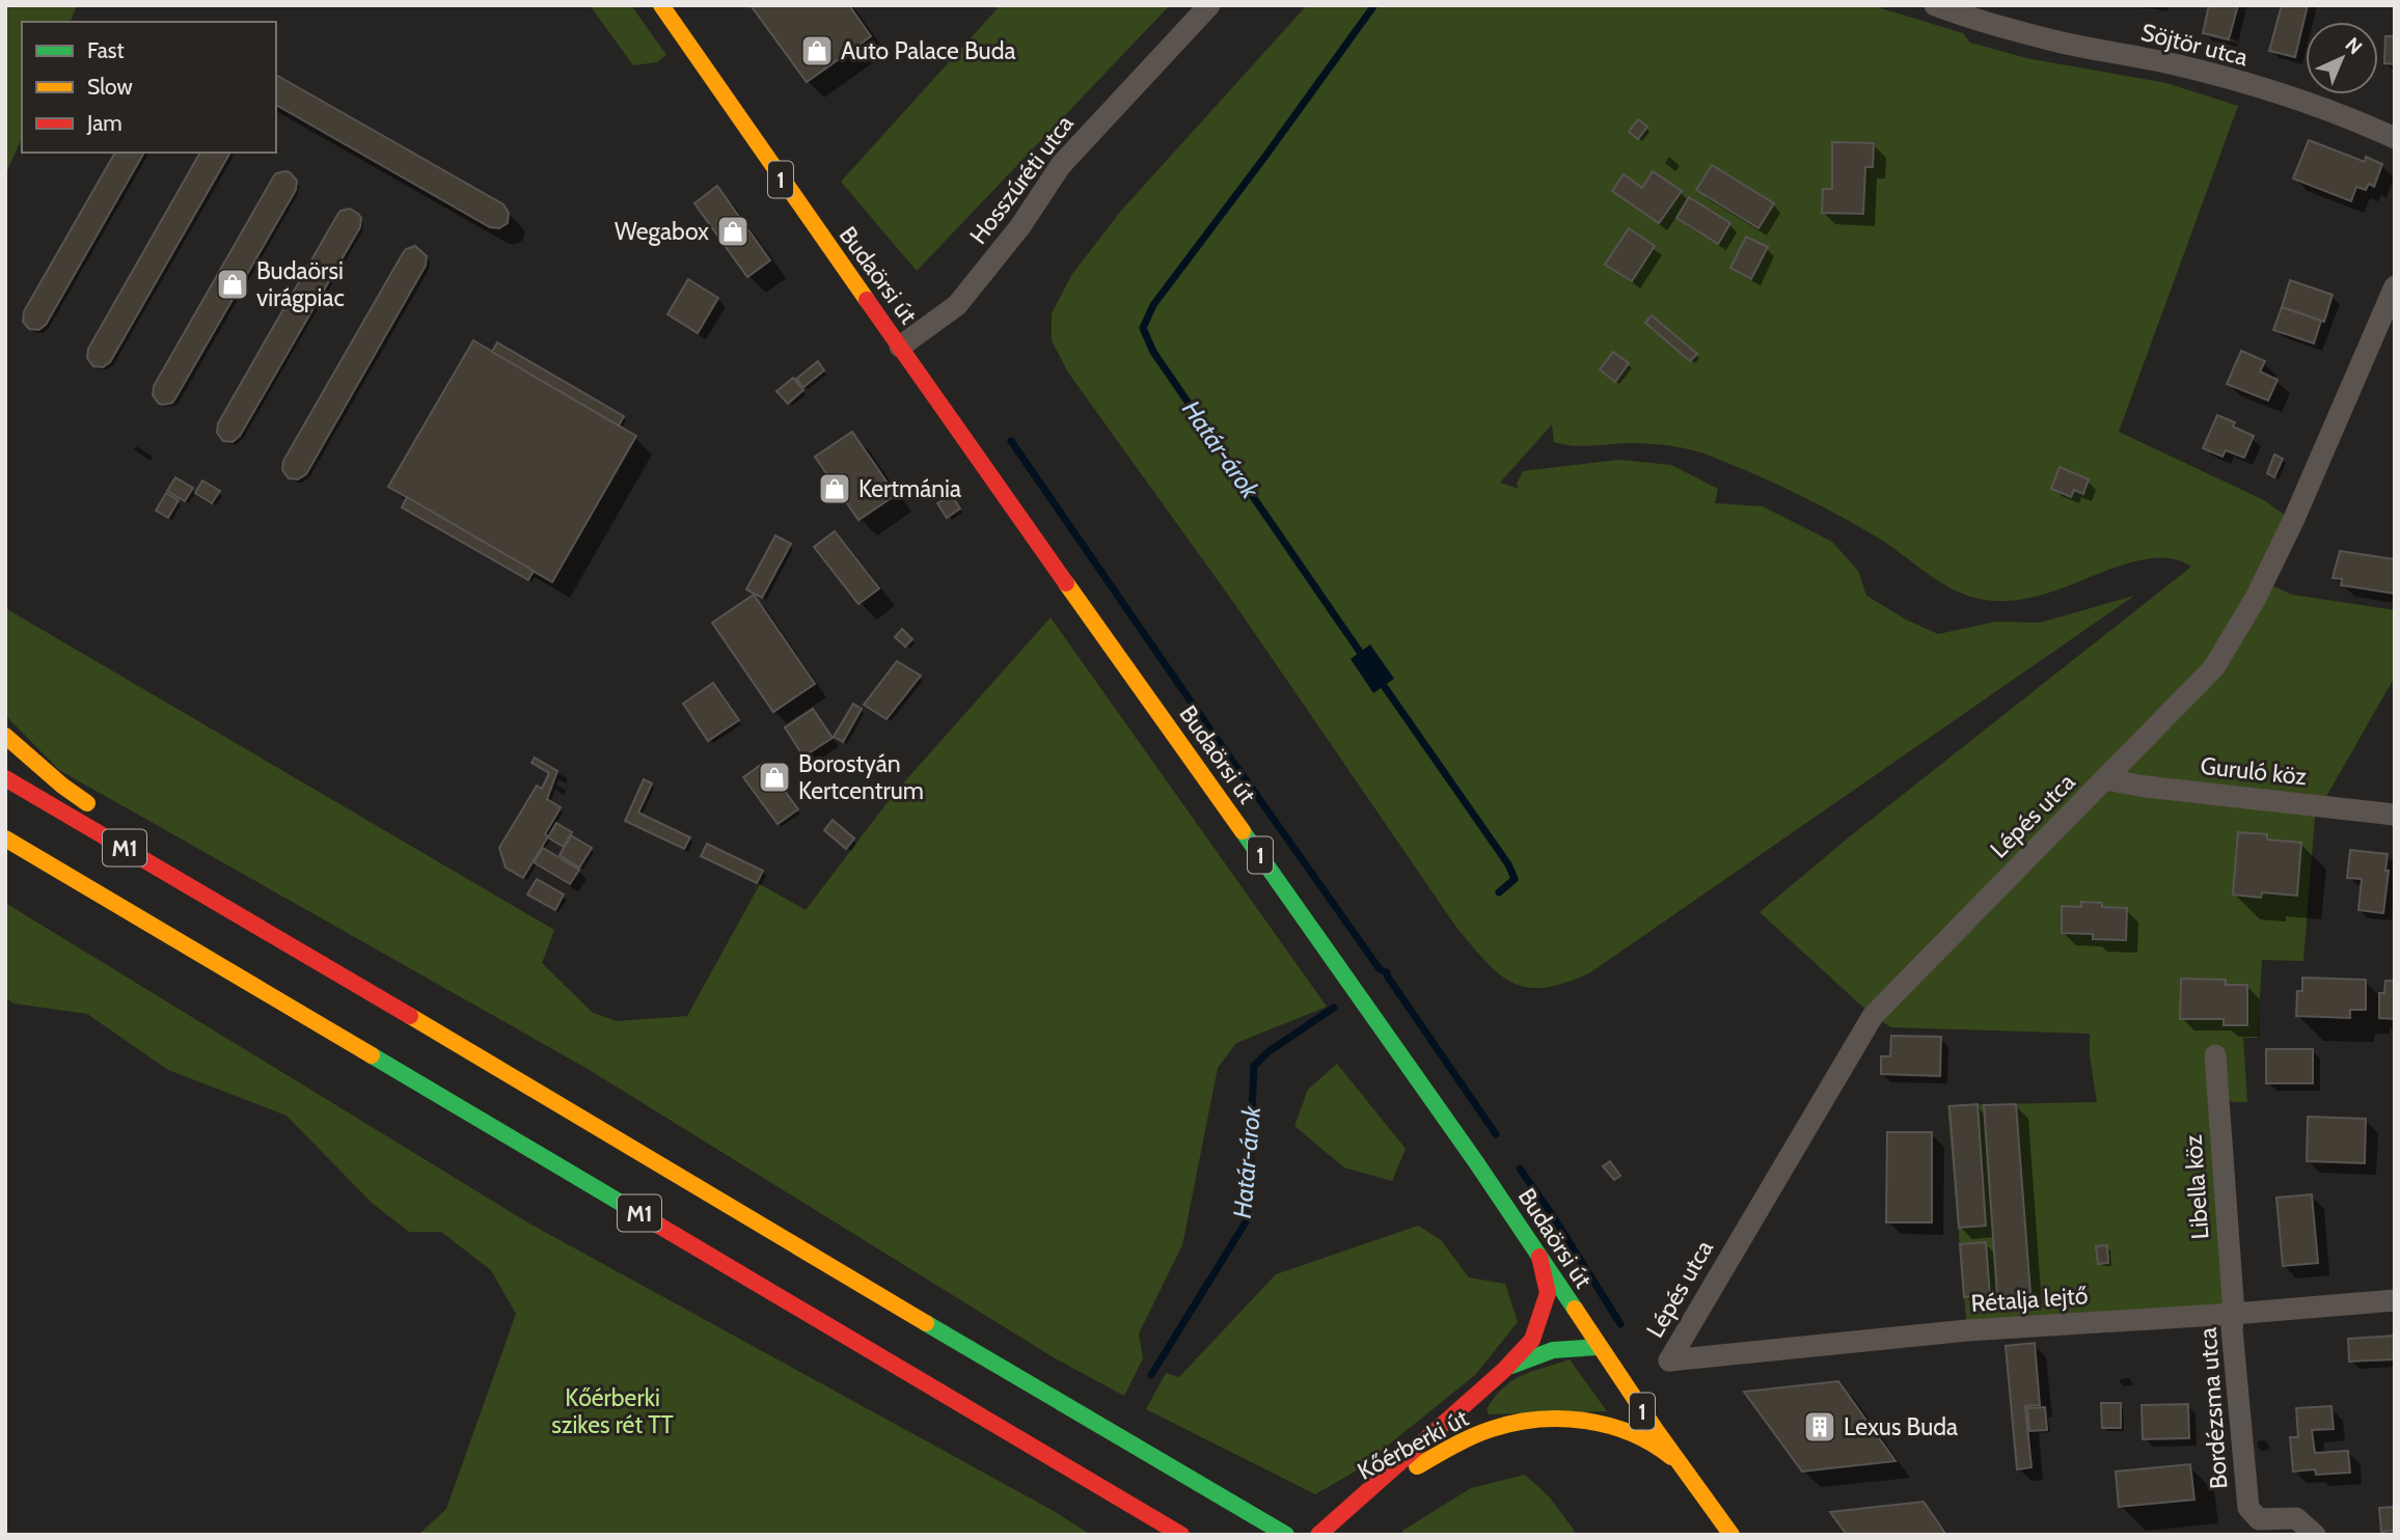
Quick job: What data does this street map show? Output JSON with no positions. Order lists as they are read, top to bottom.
{
  "streets": {
    "main road": [
      "1",
      "Budaörsi út",
      "M1",
      "Kőérberki út"
    ],
    "street": [
      "Söjtör utca",
      "Hosszúréti utca",
      "Guruló köz",
      "Lépés utca",
      "Libella köz",
      "Rétalja lejtő",
      "Bordézsma utca"
    ]
  },
  "crossings": [
    ["Hosszúréti utca", "Budaörsi út"],
    ["Budaörsi út", "Kőérberki út"],
    ["Guruló köz", "Lépés utca"],
    ["Lépés utca", "Rétalja lejtő"],
    ["Libella köz", "Rétalja lejtő"],
    ["Libella köz", "Bordézsma utca"],
    ["Rétalja lejtő", "Bordézsma utca"]
  ],
  "water": ["Határ-árok"],
  "parks": ["Kőérberki szikes rét TT"],
  "places": {
    "shop": [
      "Auto Palace Buda",
      "Wegabox",
      "Budaörsi virágpiac",
      "Kertmánia",
      "Borostyán Kertcentrum"
    ],
    "building": ["Lexus Buda"]
  },
  "legend": ["Fast", "Slow", "Jam"],
  "north": "top right"
}
